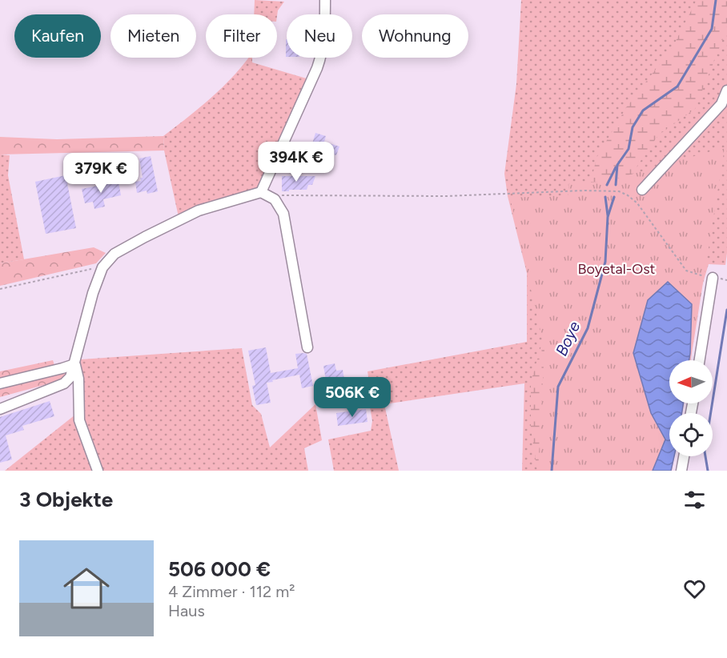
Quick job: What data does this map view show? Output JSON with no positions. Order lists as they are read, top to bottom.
{
  "water": ["Boye"],
  "parks": ["Boyetal-Ost"],
  "north": "left",
  "page": {
    "chip": [
      "Kaufen",
      "Mieten",
      "Filter",
      "Neu",
      "Wohnung"
    ],
    "price": ["394K €", "379K €", "506K €"],
    "heading": "3 Objekte",
    "list": [
      {
        "name": "506 000 €",
        "note": "4 Zimmer · 112 m² · Haus"
      }
    ]
  }
}
